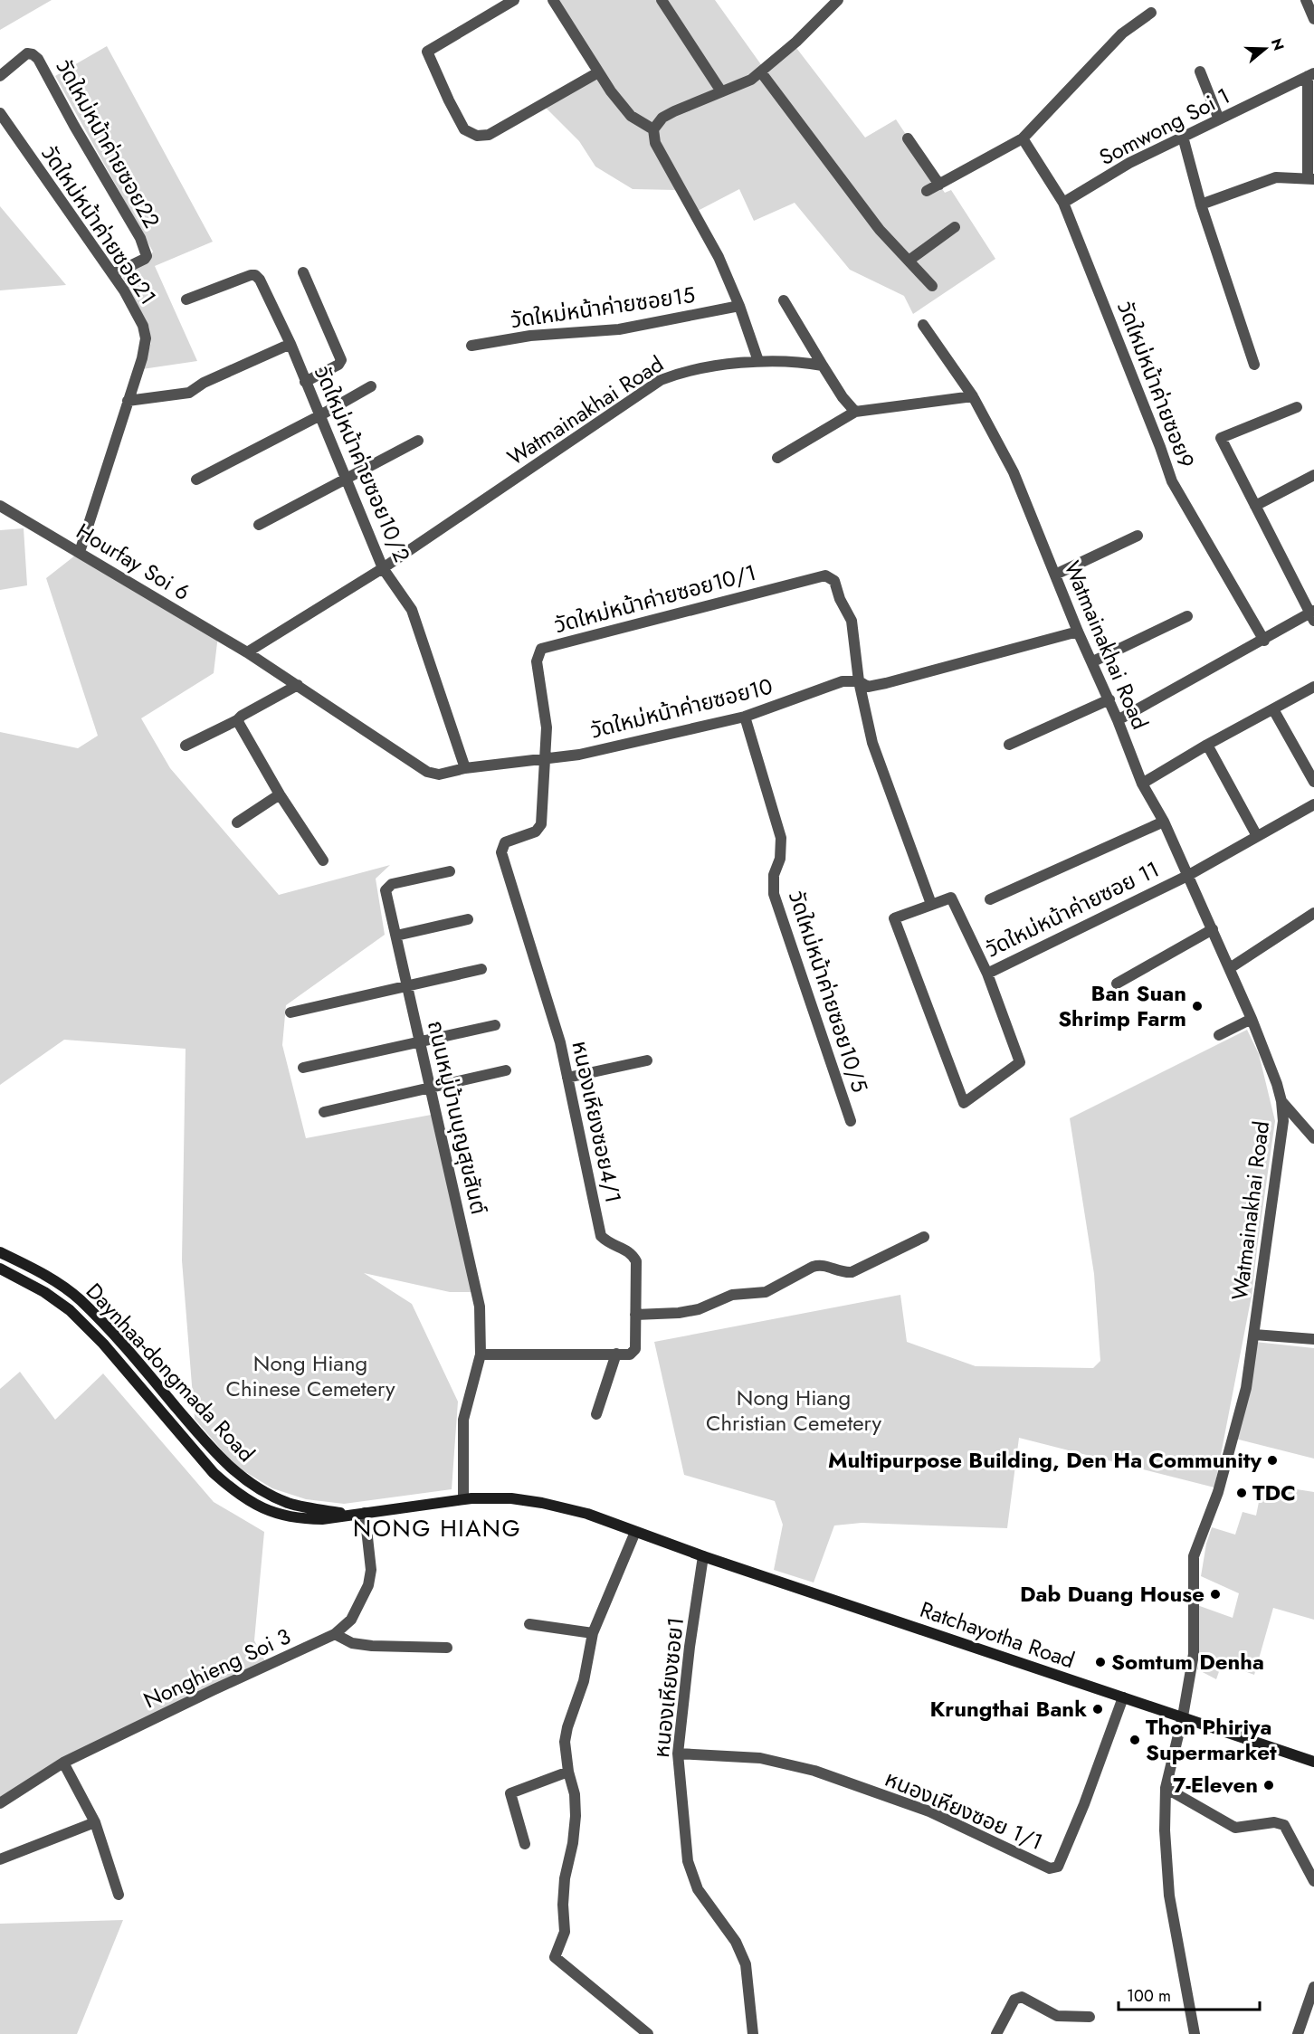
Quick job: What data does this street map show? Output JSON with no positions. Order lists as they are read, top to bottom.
{
  "streets": {
    "main road": ["Daynhaa-dongmada Road", "Ratchayotha Road"],
    "street": [
      "Somwong Soi 1",
      "วัดใหม่หน้าค่ายซอย22",
      "วัดใหม่หน้าค่ายซอย21",
      "วัดใหม่หน้าค่ายซอย15",
      "วัดใหม่หน้าค่ายซอย9",
      "Watmainakhai Road",
      "วัดใหม่หน้าค่ายซอย10/2",
      "Hourfay Soi 6",
      "วัดใหม่หน้าค่ายซอย10/1",
      "วัดใหม่หน้าค่ายซอย10",
      "วัดใหม่หน้าค่ายซอย 11",
      "วัดใหม่หน้าค่ายซอย10/5",
      "ถนนหมู่บ้านบุญสุขสันต์",
      "หนองเหียงซอย4/1",
      "Nonghieng Soi 3",
      "หนองเหียงซอย1",
      "หนองเหียงซอย 1/1"
    ]
  },
  "crossings": [
    ["Somwong Soi 1", "วัดใหม่หน้าค่ายซอย9"],
    ["วัดใหม่หน้าค่ายซอย22", "วัดใหม่หน้าค่ายซอย21"],
    ["วัดใหม่หน้าค่ายซอย21", "Hourfay Soi 6"],
    ["Watmainakhai Road", "วัดใหม่หน้าค่ายซอย10/2"],
    ["Watmainakhai Road", "Hourfay Soi 6"],
    ["Watmainakhai Road", "วัดใหม่หน้าค่ายซอย10"],
    ["Watmainakhai Road", "วัดใหม่หน้าค่ายซอย 11"],
    ["Watmainakhai Road", "Ratchayotha Road"],
    ["วัดใหม่หน้าค่ายซอย10/2", "Hourfay Soi 6"],
    ["วัดใหม่หน้าค่ายซอย10/2", "วัดใหม่หน้าค่ายซอย10"],
    ["Hourfay Soi 6", "วัดใหม่หน้าค่ายซอย10"],
    ["วัดใหม่หน้าค่ายซอย10/1", "วัดใหม่หน้าค่ายซอย10"],
    ["วัดใหม่หน้าค่ายซอย10/1", "หนองเหียงซอย4/1"],
    ["วัดใหม่หน้าค่ายซอย10", "วัดใหม่หน้าค่ายซอย10/5"],
    ["วัดใหม่หน้าค่ายซอย10", "หนองเหียงซอย4/1"],
    ["ถนนหมู่บ้านบุญสุขสันต์", "หนองเหียงซอย4/1"],
    ["ถนนหมู่บ้านบุญสุขสันต์", "Daynhaa-dongmada Road"],
    ["Daynhaa-dongmada Road", "Ratchayotha Road"],
    ["Daynhaa-dongmada Road", "Nonghieng Soi 3"],
    ["Ratchayotha Road", "หนองเหียงซอย1"],
    ["Ratchayotha Road", "หนองเหียงซอย 1/1"],
    ["หนองเหียงซอย1", "หนองเหียงซอย 1/1"]
  ],
  "districts": ["NONG HIANG"],
  "parks": ["Nong Hiang Chinese Cemetery", "Nong Hiang Christian Cemetery"],
  "places": [
    "Ban Suan Shrimp Farm",
    "Multipurpose Building, Den Ha Community",
    "TDC",
    "Dab Duang House",
    "Somtum Denha",
    "Krungthai Bank",
    "Thon Phiriya Supermarket",
    "7-Eleven"
  ],
  "scale_bar": "100 m",
  "north": "right"
}
